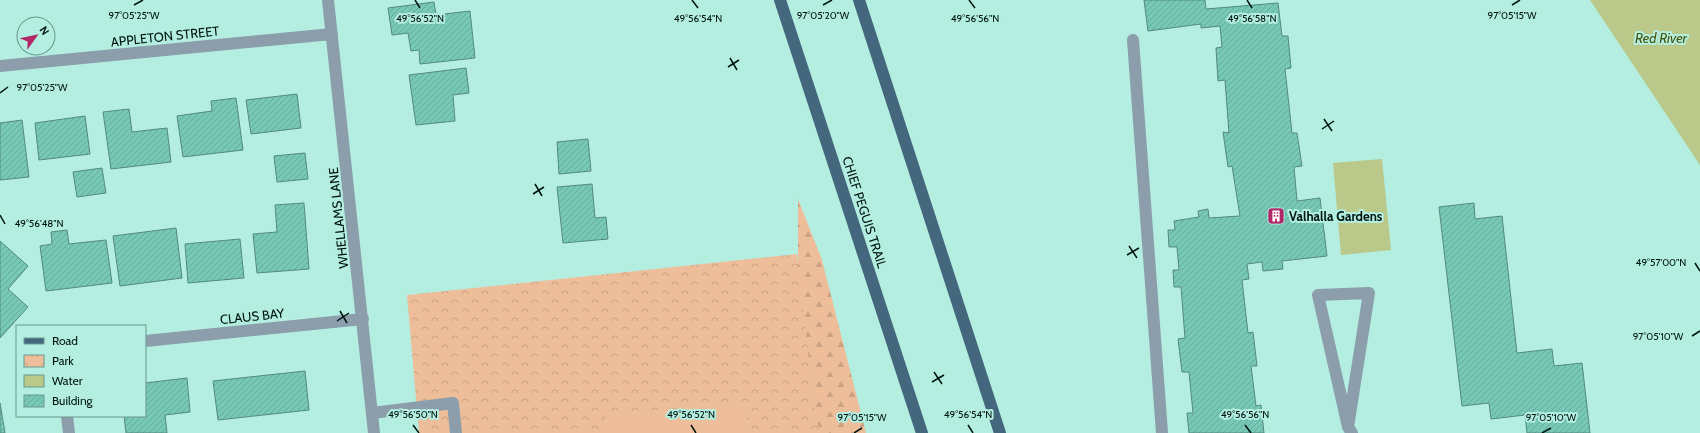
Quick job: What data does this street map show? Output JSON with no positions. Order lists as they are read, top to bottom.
{
  "streets": {
    "main road": ["CHIEF PEGUIS TRAIL"],
    "street": ["APPLETON STREET", "WHELLAMS LANE", "CLAUS BAY"]
  },
  "crossings": [
    ["APPLETON STREET", "WHELLAMS LANE"],
    ["WHELLAMS LANE", "CLAUS BAY"]
  ],
  "water": ["Red River"],
  "places": {
    "building": ["Valhalla Gardens"]
  },
  "legend": [
    "Road",
    "Park",
    "Water",
    "Building"
  ],
  "north": "top right",
  "coordinates": [
    "97°05'25\"W",
    "97°05'20\"W",
    "97°05'15\"W",
    "49°56'52\"N",
    "49°56'54\"N",
    "49°56'56\"N",
    "49°56'58\"N",
    "49°56'48\"N",
    "49°57'00\"N",
    "97°05'10\"W",
    "49°56'50\"N"
  ]
}
